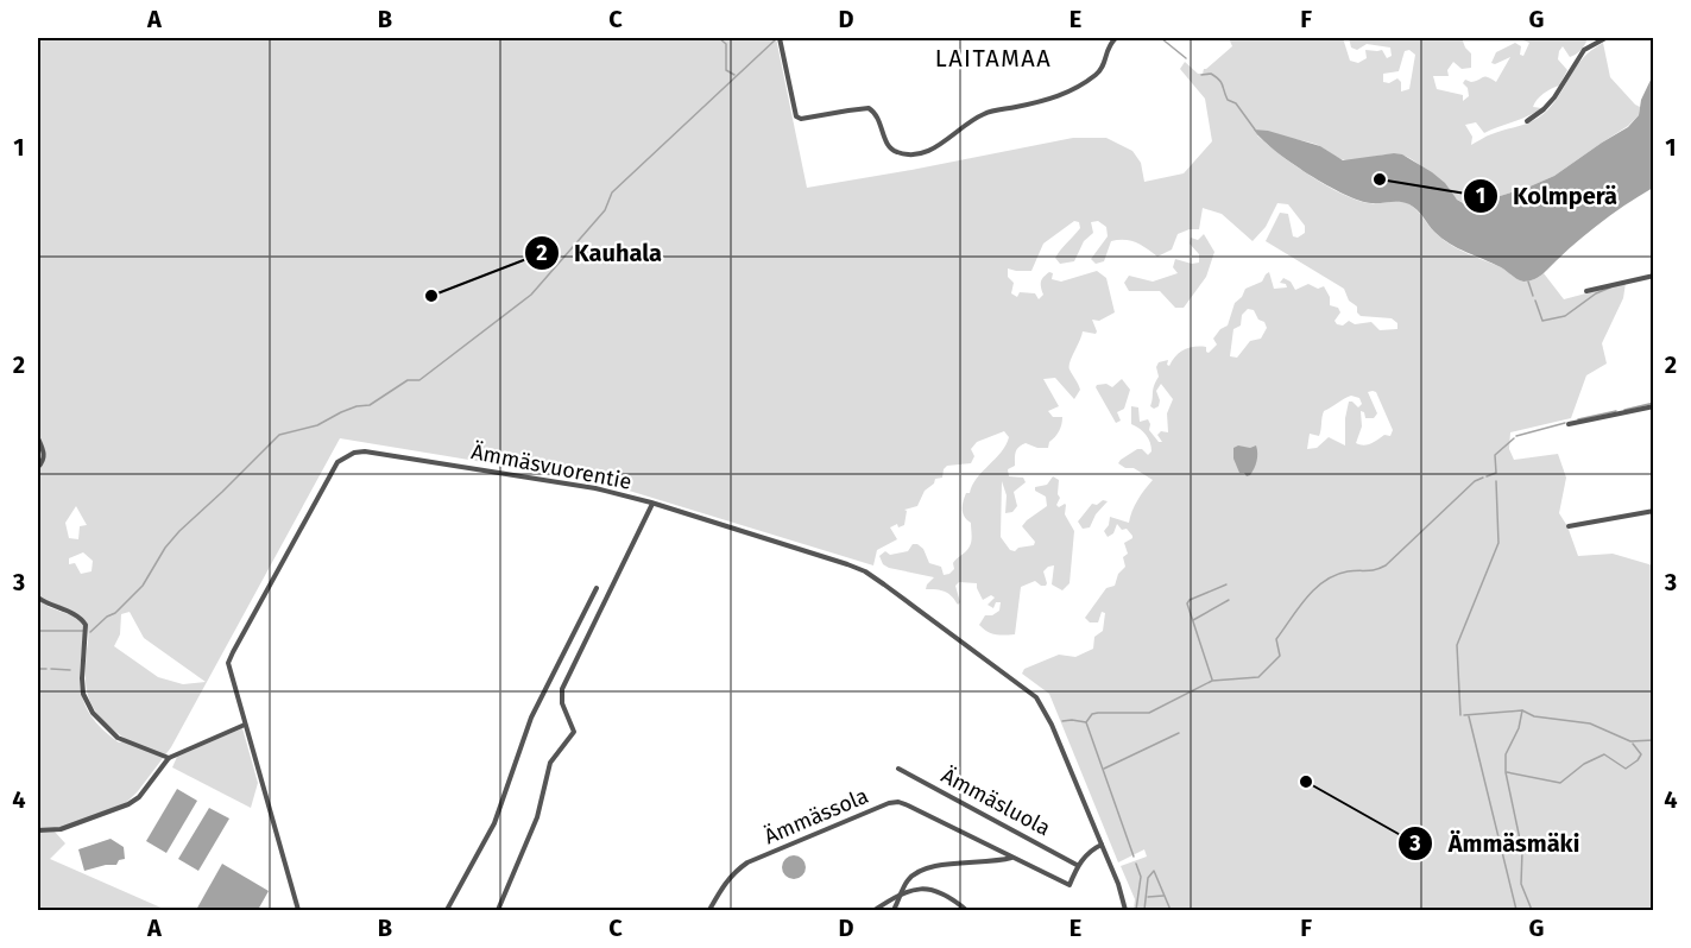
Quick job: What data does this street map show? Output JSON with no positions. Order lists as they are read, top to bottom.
{
  "streets": {
    "street": ["Ämmäsvuorentie", "Ämmäsluola", "Ämmässola"]
  },
  "crossings": [
    ["Ämmäsluola", "Ämmässola"]
  ],
  "districts": ["LAITAMAA"],
  "places": ["Kolmperä", "Kauhala", "Ämmäsmäki"],
  "grid": {
    "columns": [
      "A",
      "B",
      "C",
      "D",
      "E",
      "F",
      "G"
    ],
    "rows": [
      "1",
      "2",
      "3",
      "4"
    ]
  }
}
